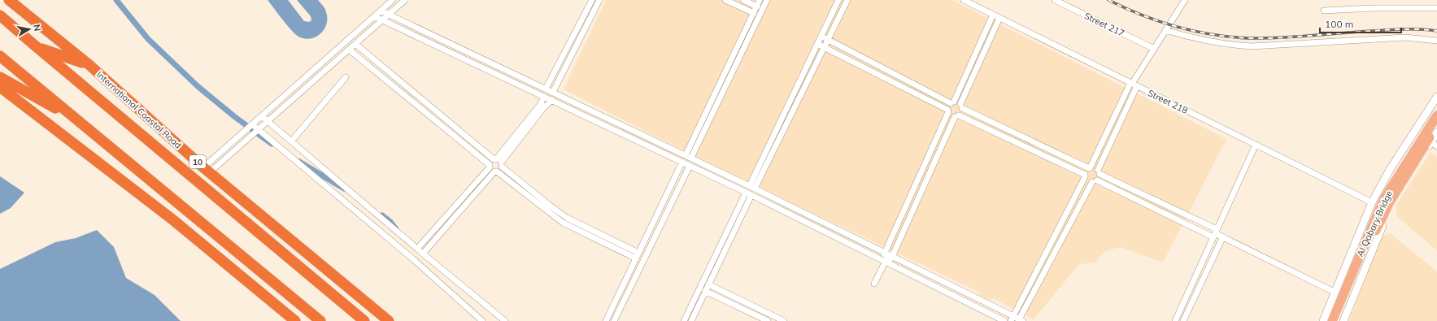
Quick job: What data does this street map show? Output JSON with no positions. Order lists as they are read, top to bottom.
{
  "streets": {
    "highway": ["International Coastal Road", "10"],
    "main road": ["Al Qabary Bridge"],
    "street": ["Street 217", "Street 218"]
  },
  "scale_bar": "100 m",
  "north": "right"
}
